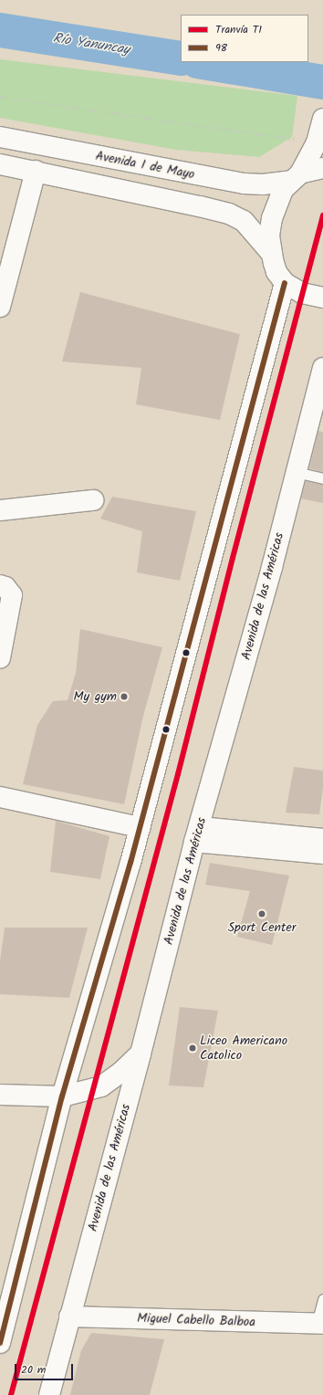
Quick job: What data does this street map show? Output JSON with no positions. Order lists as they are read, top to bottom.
{
  "streets": {
    "main road": ["Avenida 1 de Mayo", "Avenida de las Américas", "Miguel Cabello Balboa"]
  },
  "crossings": [
    ["Avenida de las Américas", "Miguel Cabello Balboa"]
  ],
  "water": ["Río Yanuncay"],
  "places": ["My gym", "Sport Center", "Liceo Americano Catolico"],
  "lines": ["tram line T1", "transit line 98"],
  "legend": ["Tranvía T1", "98"],
  "scale_bar": "20 m"
}
